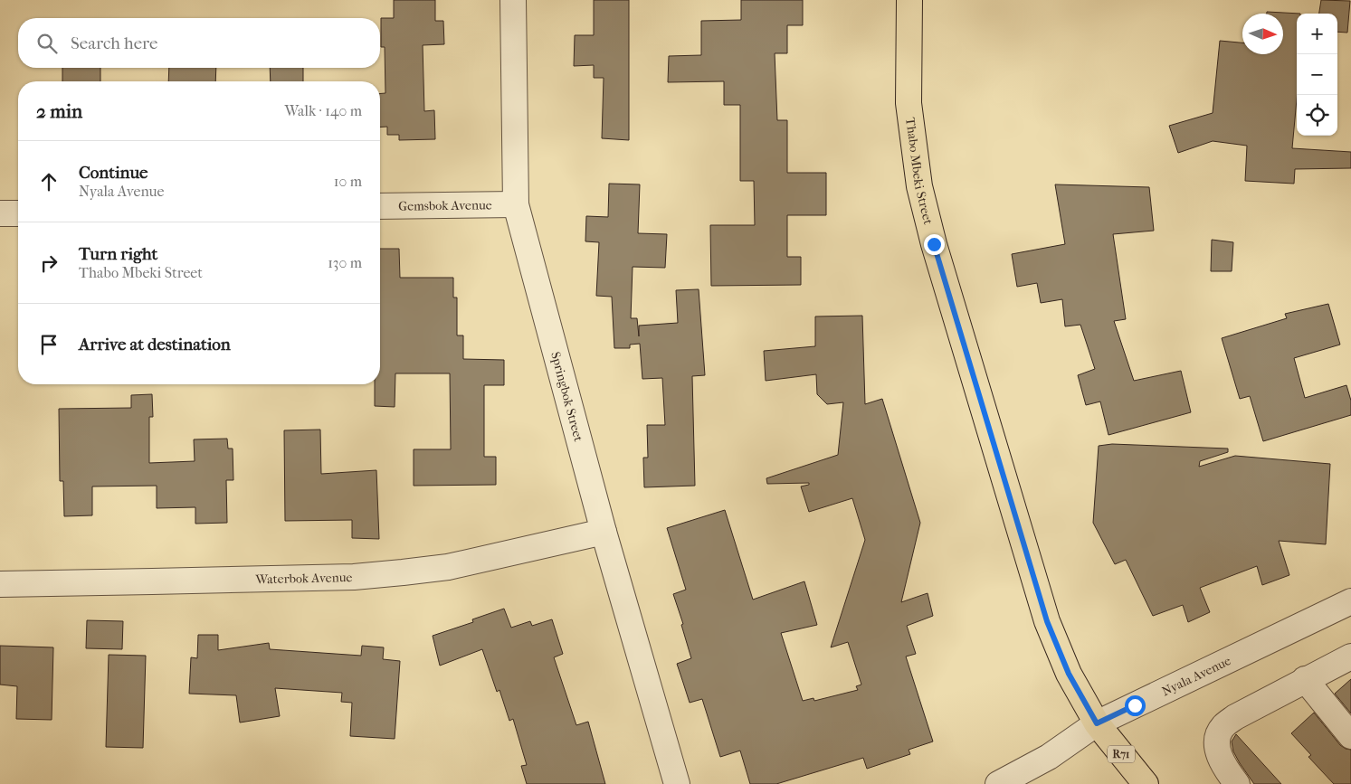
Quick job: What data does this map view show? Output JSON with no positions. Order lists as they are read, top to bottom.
{
  "streets": {
    "main road": ["Thabo Mbeki Street", "R71"],
    "street": [
      "Gemsbok Avenue",
      "Springbok Street",
      "Waterbok Avenue",
      "Nyala Avenue"
    ]
  },
  "crossings": [
    ["Thabo Mbeki Street", "Nyala Avenue"],
    ["Gemsbok Avenue", "Springbok Street"],
    ["Springbok Street", "Waterbok Avenue"]
  ],
  "north": "right",
  "page": {
    "map_buttons": ["+", "−"],
    "search": "Search here",
    "heading": ["2 min", "Walk · 140 m"],
    "list": [
      ["Continue", "Nyala Avenue", "10 m"],
      ["Turn right", "Thabo Mbeki Street", "130 m"],
      "Arrive at destination"
    ]
  }
}
